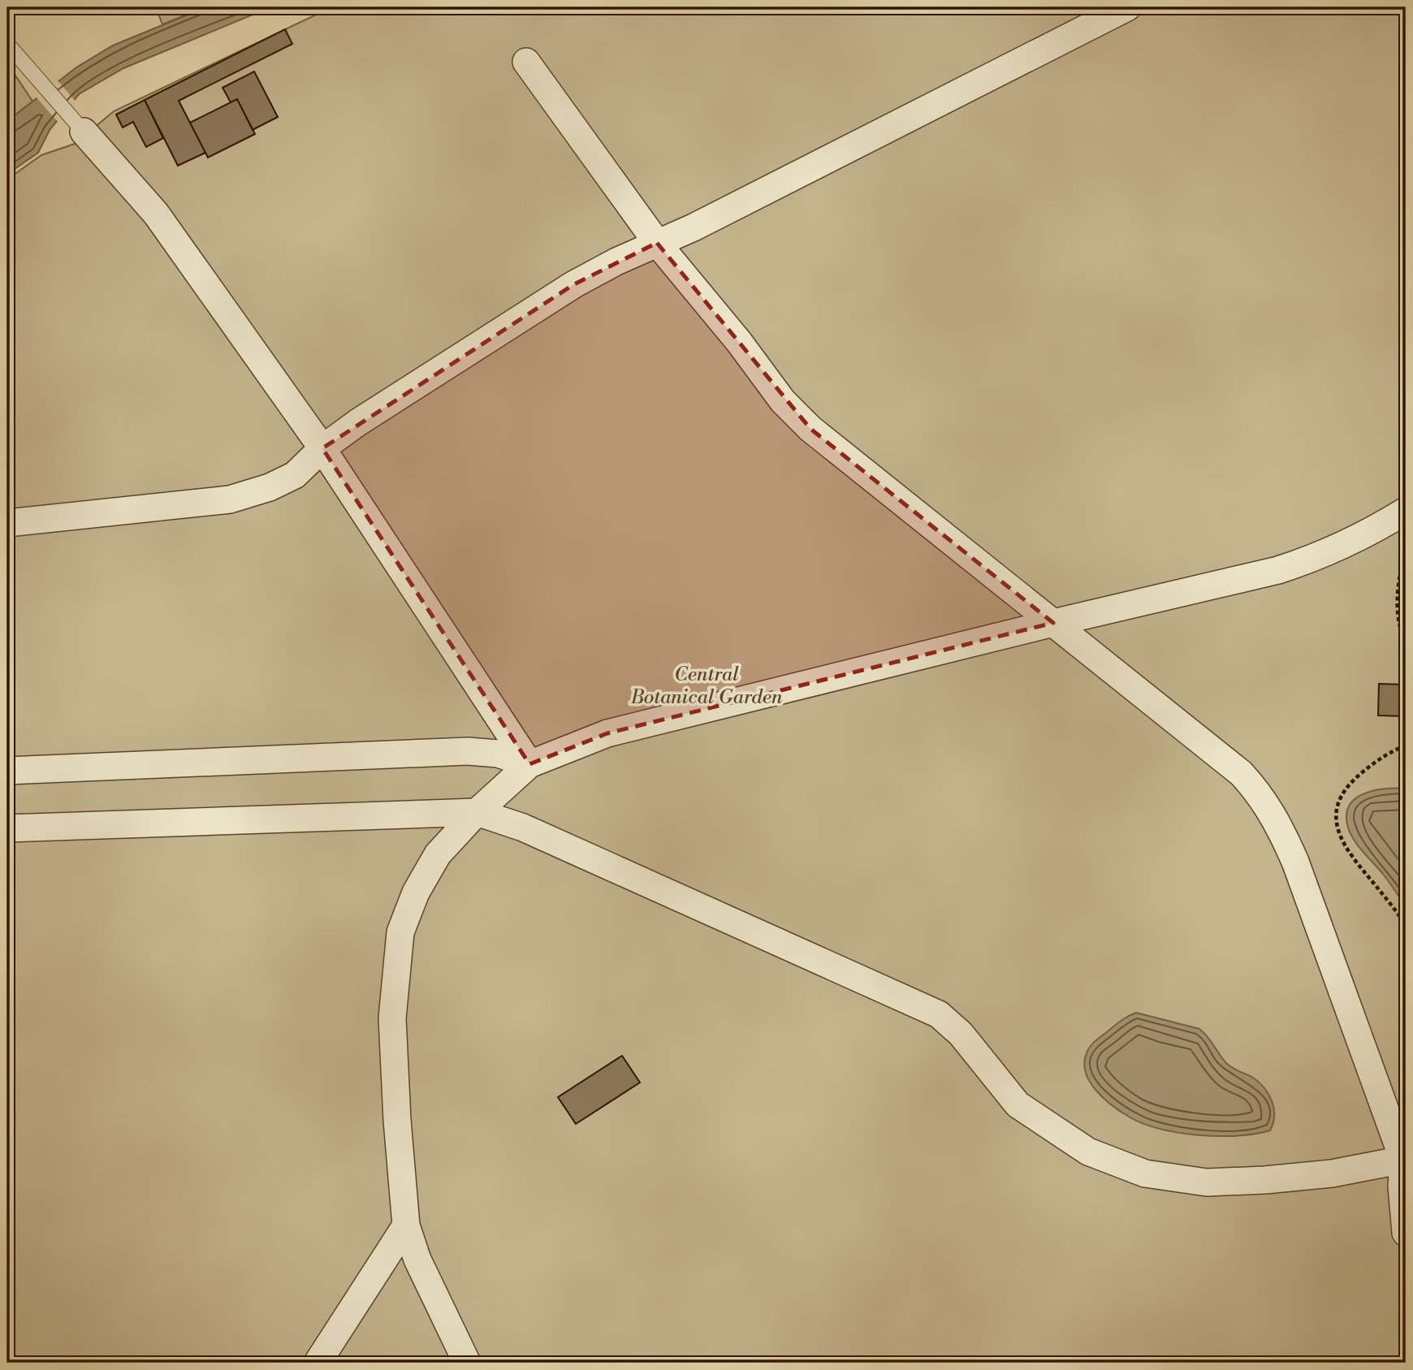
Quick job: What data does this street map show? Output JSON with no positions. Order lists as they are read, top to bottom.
{
  "parks": ["Central Botanical Garden"]
}
